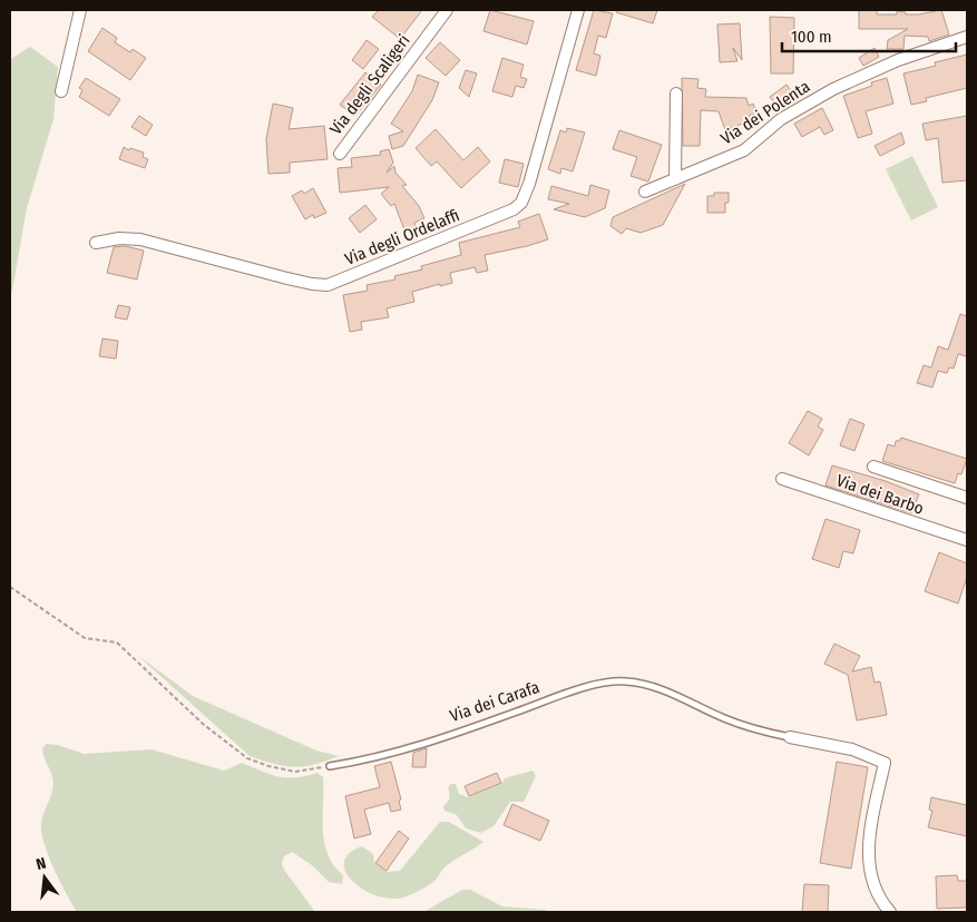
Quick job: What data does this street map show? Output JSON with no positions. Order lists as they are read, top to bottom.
{
  "streets": {
    "street": [
      "Via degli Scaligeri",
      "Via dei Polenta",
      "Via degli Ordelaffi",
      "Via dei Barbo",
      "Via dei Carafa"
    ]
  },
  "scale_bar": "100 m",
  "north": "top"
}
